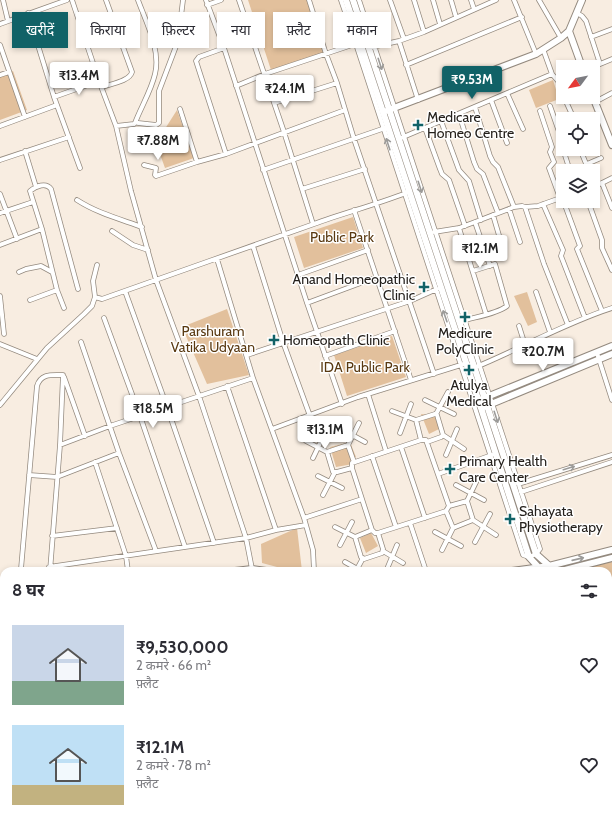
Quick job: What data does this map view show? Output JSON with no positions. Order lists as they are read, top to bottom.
{
  "parks": ["Public Park", "Parshuram Vatika Udyaan", "IDA Public Park"],
  "places": {
    "health": [
      "Medicare Homeo Centre",
      "Anand Homeopathic Clinic",
      "Medicure PolyClinic",
      "Homeopath Clinic",
      "Atulya Medical",
      "Primary Health Care Center",
      "Sahayata Physiotherapy"
    ]
  },
  "north": "bottom left",
  "page": {
    "chip": [
      "खरीदें",
      "किराया",
      "फ़िल्टर",
      "नया",
      "फ़्लैट",
      "मकान"
    ],
    "price": [
      "₹13.4M",
      "₹9.53M",
      "₹24.1M",
      "₹7.88M",
      "₹12.1M",
      "₹20.7M",
      "₹18.5M",
      "₹13.1M"
    ],
    "heading": "8 घर",
    "list": [
      {
        "name": "₹9,530,000",
        "note": "2 कमरे · 66 m² · फ़्लैट"
      },
      {
        "name": "₹12.1M",
        "note": "2 कमरे · 78 m² · फ़्लैट"
      }
    ]
  }
}
